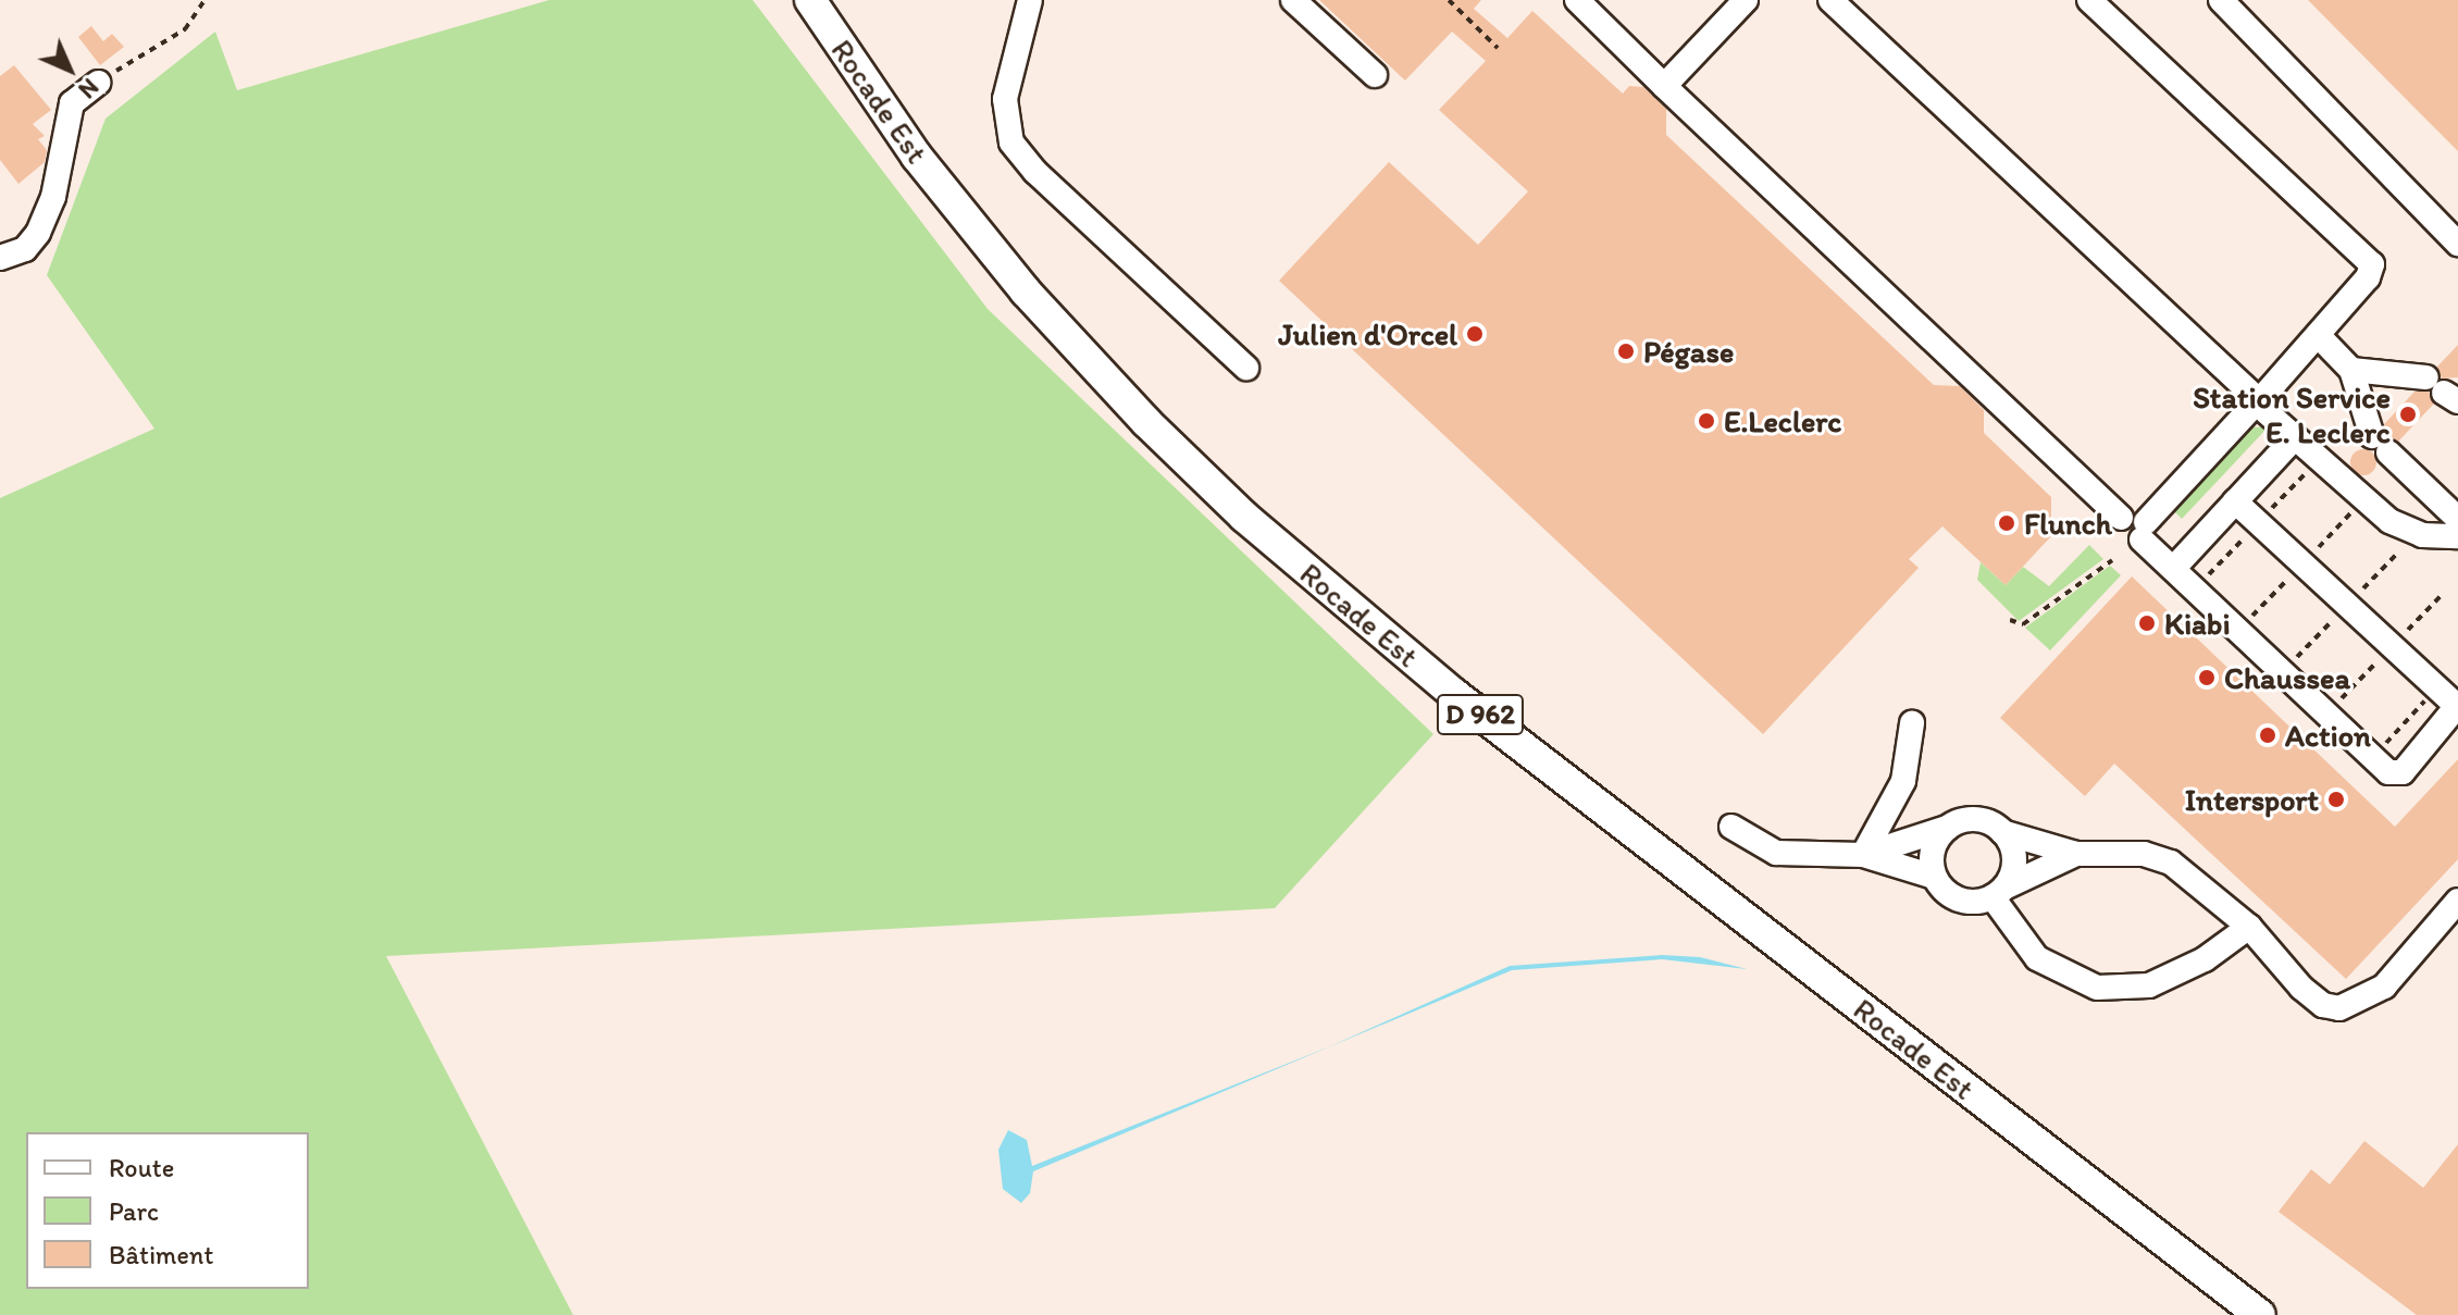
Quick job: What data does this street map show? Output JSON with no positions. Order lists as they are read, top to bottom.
{
  "streets": {
    "main road": ["Rocade Est", "D 962"]
  },
  "places": [
    "Julien d'Orcel",
    "Pégase",
    "Station Service E. Leclerc",
    "E.Leclerc",
    "Flunch",
    "Kiabi",
    "Chaussea",
    "Action",
    "Intersport"
  ],
  "legend": ["Route", "Parc", "Bâtiment"],
  "north": "bottom right"
}
